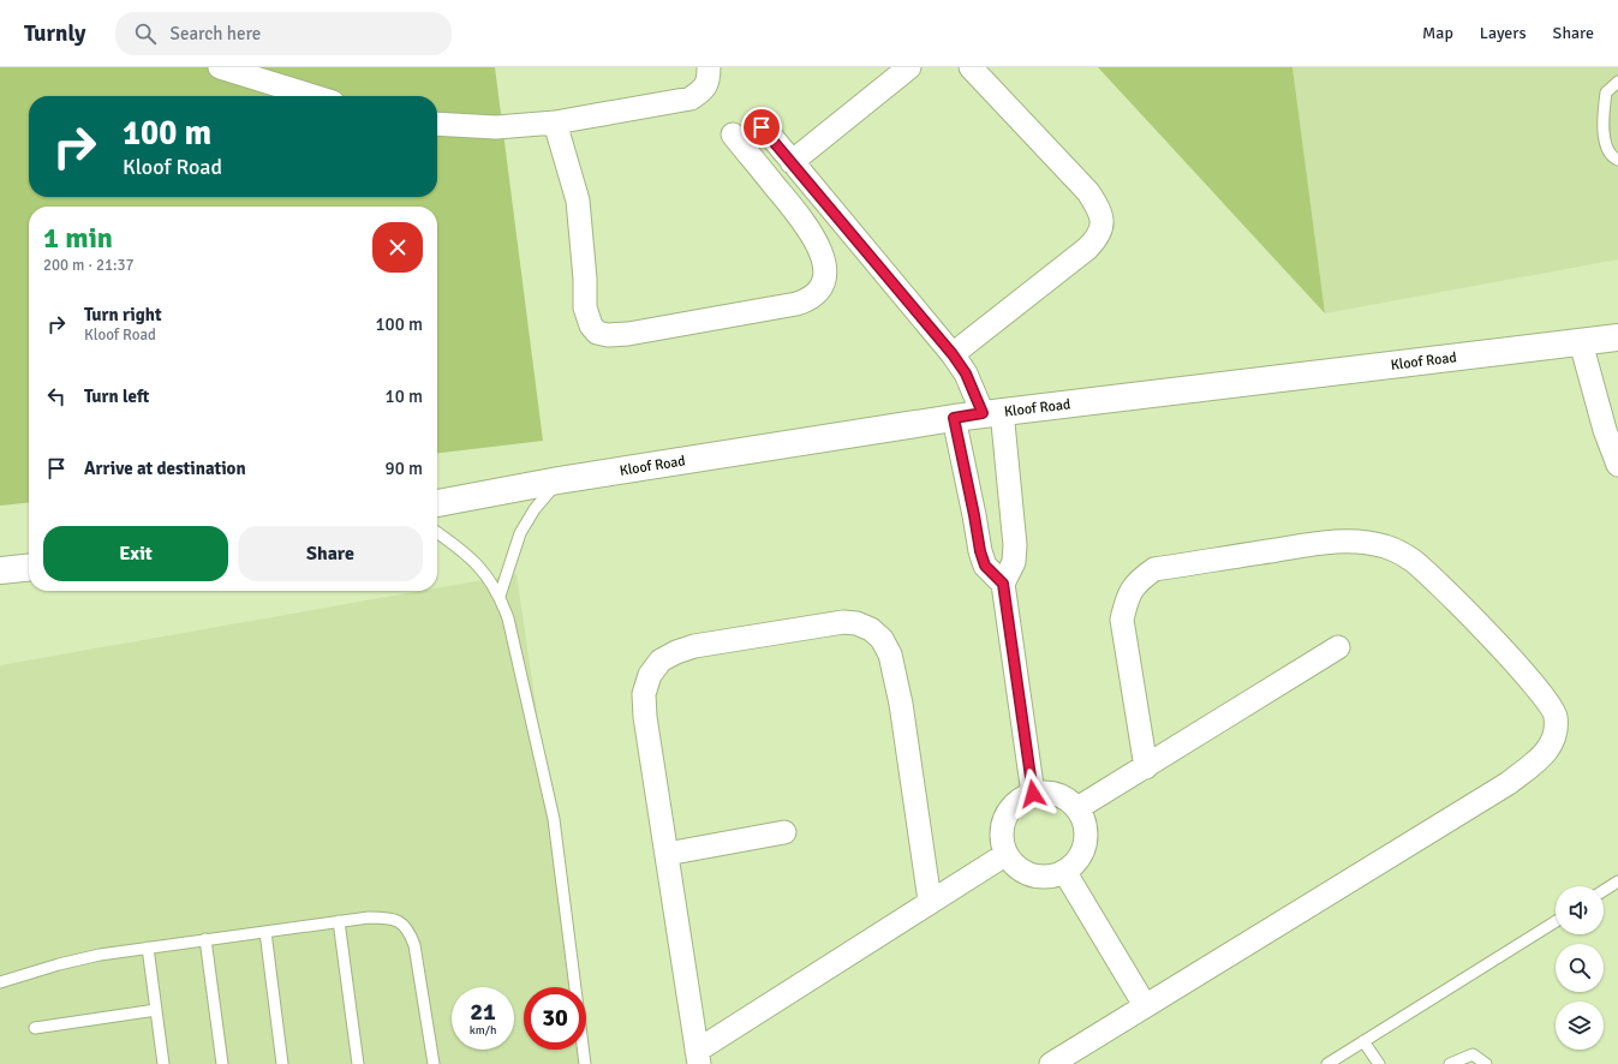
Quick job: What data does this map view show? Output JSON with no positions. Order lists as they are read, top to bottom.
{
  "streets": {
    "street": ["Kloof Road"]
  },
  "page": {
    "header": "Turnly",
    "search": "Search here",
    "nav": ["Map", "Layers", "Share"],
    "turn": ["100 m", "Kloof Road"],
    "heading": ["1 min", "200 m · 21:37"],
    "list": [
      {
        "name": "Turn right",
        "note": "Kloof Road",
        "value": "100 m"
      },
      {
        "name": "Turn left",
        "value": "10 m"
      },
      {
        "name": "Arrive at destination",
        "value": "90 m"
      }
    ],
    "buttons": ["Exit", "Share"],
    "speed": "21 km/h",
    "limit": "30"
  }
}
